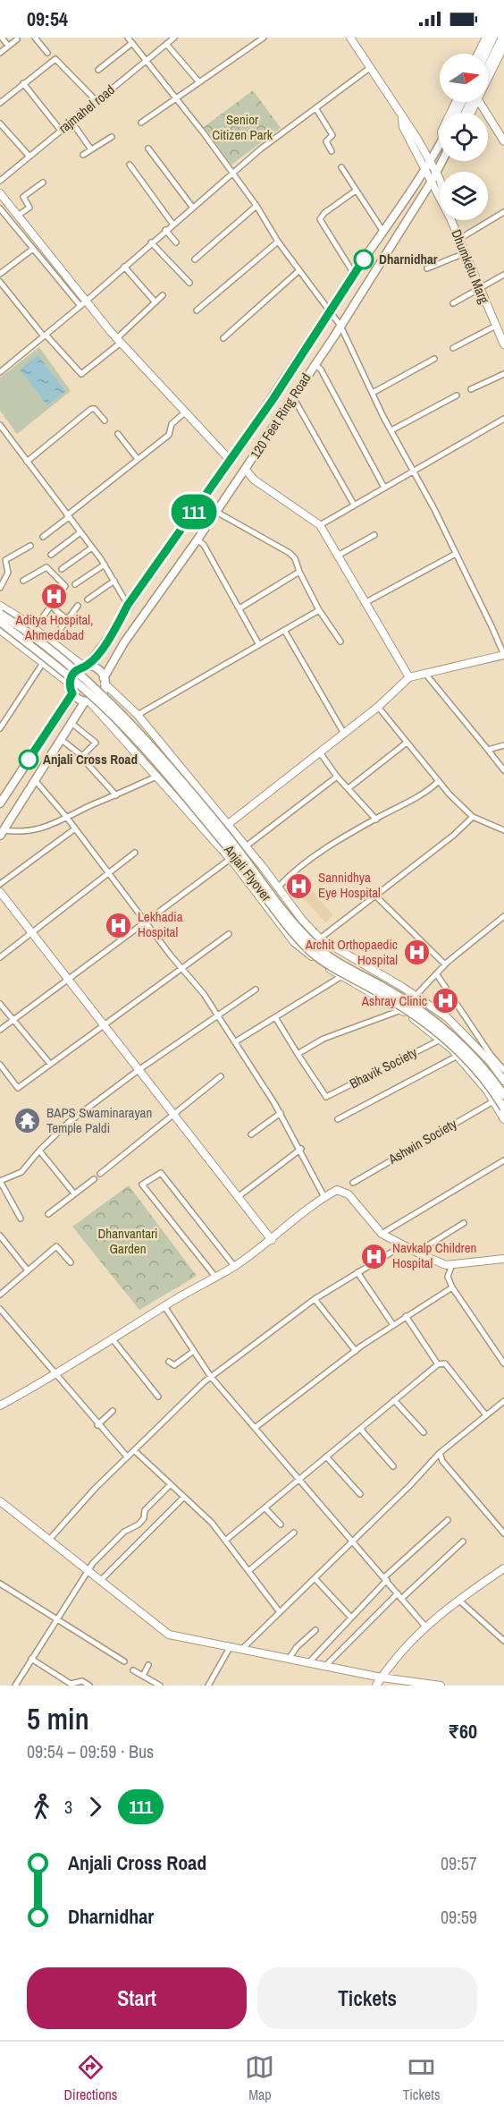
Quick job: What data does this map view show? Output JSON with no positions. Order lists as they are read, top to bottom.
{
  "streets": {
    "main road": ["120 Feet Ring Road", "Anjali Flyover"],
    "street": [
      "rajmahel road",
      "Dhumketu Marg",
      "Bhavik Society",
      "Ashwin Society"
    ]
  },
  "crossings": [
    ["Dhumketu Marg", "120 Feet Ring Road"]
  ],
  "parks": ["Senior Citizen Park", "Dhanvantari Garden"],
  "places": {
    "other": ["Dharnidhar", "Anjali Cross Road"],
    "hospital": [
      "Aditya Hospital, Ahmedabad",
      "Sannidhya Eye Hospital",
      "Lekhadia Hospital",
      "Archit Orthopaedic Hospital",
      "Ashray Clinic",
      "Navkalp Children Hospital"
    ],
    "temple": ["BAPS Swaminarayan Temple Paldi"]
  },
  "lines": ["bus line 111"],
  "north": "right",
  "page": {
    "status": "09:54",
    "on_map": "111",
    "heading": ["5 min", "09:54 – 09:59 · Bus", "₹60"],
    "legs": ["3", "111"],
    "list": [
      {
        "name": "Anjali Cross Road",
        "value": "09:57"
      },
      {
        "name": "Dharnidhar",
        "value": "09:59"
      }
    ],
    "buttons": ["Start", "Tickets"],
    "tabs": ["Directions", "Map", "Tickets"]
  }
}
